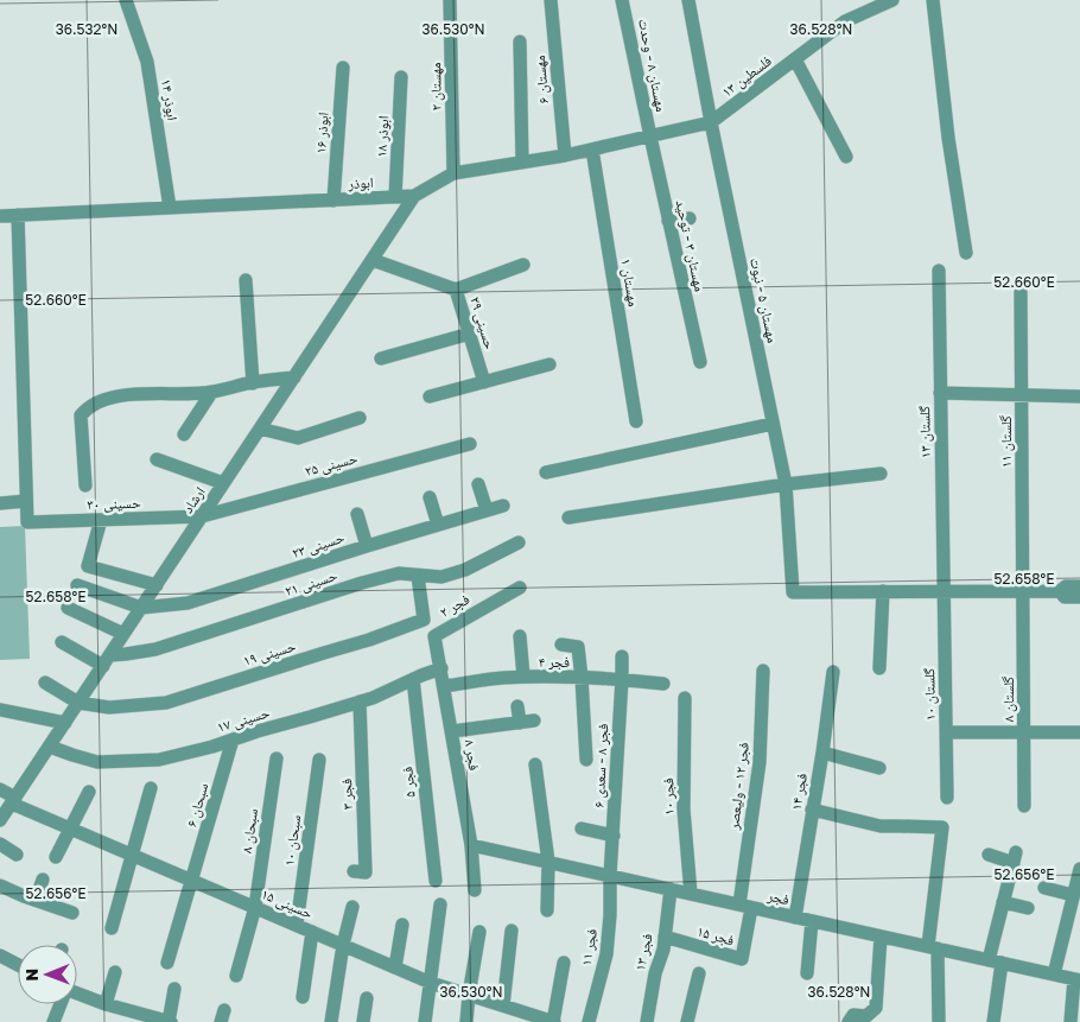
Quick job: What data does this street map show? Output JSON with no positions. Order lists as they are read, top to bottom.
{
  "streets": {
    "street": [
      "مهستان ۸ - وحدت",
      "فلسطین ۱۳",
      "مهستان ۶",
      "مهستان ۲",
      "ابوذر ۱۴",
      "ابوذر ۱۶",
      "ابوذر ۱۸",
      "ابوذر",
      "مهستان ۳ - توحید",
      "مهستان ۱",
      "مهستان ۵ - نبوت",
      "حسینی ۲۹",
      "گلستان ۱۳",
      "گلستان ۱۱",
      "حسینی ۲۵",
      "ارشاد",
      "حسینی ۳۰",
      "حسینی ۲۳",
      "حسینی ۲۱",
      "فجر ۲",
      "حسینی ۱۹",
      "فجر ۴",
      "گلستان ۱۰",
      "گلستان ۸",
      "حسینی ۱۷",
      "فجر ۸",
      "فجر ۸ - سعدی ۶",
      "فجر ۵",
      "فجر ۱۲ - ولیعصر",
      "فجر ۱۴",
      "فجر ۳",
      "فجر ۱۰",
      "سبحان ۶",
      "سبحان ۸",
      "سبحان ۱۰",
      "فجر",
      "حسینی ۱۵",
      "فجر ۱۵",
      "فجر ۱۱",
      "فجر ۱۳"
    ]
  },
  "crossings": [
    ["مهستان ۸ - وحدت", "ابوذر"],
    ["مهستان ۸ - وحدت", "مهستان ۳ - توحید"],
    ["فلسطین ۱۳", "ابوذر"],
    ["فلسطین ۱۳", "مهستان ۵ - نبوت"],
    ["مهستان ۶", "ابوذر"],
    ["مهستان ۲", "ابوذر"],
    ["ابوذر ۱۴", "ابوذر"],
    ["ابوذر ۱۶", "ابوذر"],
    ["ابوذر ۱۸", "ابوذر"],
    ["ابوذر", "مهستان ۳ - توحید"],
    ["ابوذر", "مهستان ۱"],
    ["ابوذر", "مهستان ۵ - نبوت"],
    ["ابوذر", "ارشاد"],
    ["حسینی ۲۹", "ارشاد"],
    ["گلستان ۱۳", "گلستان ۱۰"],
    ["گلستان ۱۱", "گلستان ۸"],
    ["حسینی ۲۵", "ارشاد"],
    ["حسینی ۲۵", "حسینی ۳۰"],
    ["ارشاد", "حسینی ۳۰"],
    ["ارشاد", "حسینی ۲۳"],
    ["ارشاد", "حسینی ۲۱"],
    ["ارشاد", "حسینی ۱۹"],
    ["ارشاد", "حسینی ۱۷"],
    ["ارشاد", "حسینی ۱۵"],
    ["حسینی ۲۱", "حسینی ۱۹"],
    ["فجر ۲", "حسینی ۱۷"],
    ["فجر ۲", "فجر ۸"],
    ["فجر ۴", "فجر ۸"],
    ["فجر ۴", "فجر ۸ - سعدی ۶"],
    ["حسینی ۱۷", "فجر ۸"],
    ["حسینی ۱۷", "فجر ۵"],
    ["حسینی ۱۷", "فجر ۳"],
    ["حسینی ۱۷", "سبحان ۶"],
    ["فجر ۸", "فجر"],
    ["فجر ۸ - سعدی ۶", "فجر"],
    ["فجر ۸ - سعدی ۶", "فجر ۱۱"],
    ["فجر ۱۲ - ولیعصر", "فجر"],
    ["فجر ۱۲ - ولیعصر", "فجر ۱۵"],
    ["فجر ۱۴", "فجر"],
    ["فجر ۱۰", "فجر"],
    ["سبحان ۶", "حسینی ۱۵"],
    ["سبحان ۸", "حسینی ۱۵"],
    ["سبحان ۱۰", "حسینی ۱۵"],
    ["فجر", "فجر ۱۵"],
    ["فجر", "فجر ۱۱"],
    ["فجر", "فجر ۱۳"],
    ["فجر ۱۵", "فجر ۱۳"]
  ],
  "north": "left",
  "coordinates": [
    "36.532°N",
    "36.530°N",
    "36.528°N",
    "52.660°E",
    "52.658°E",
    "52.656°E"
  ]
}
